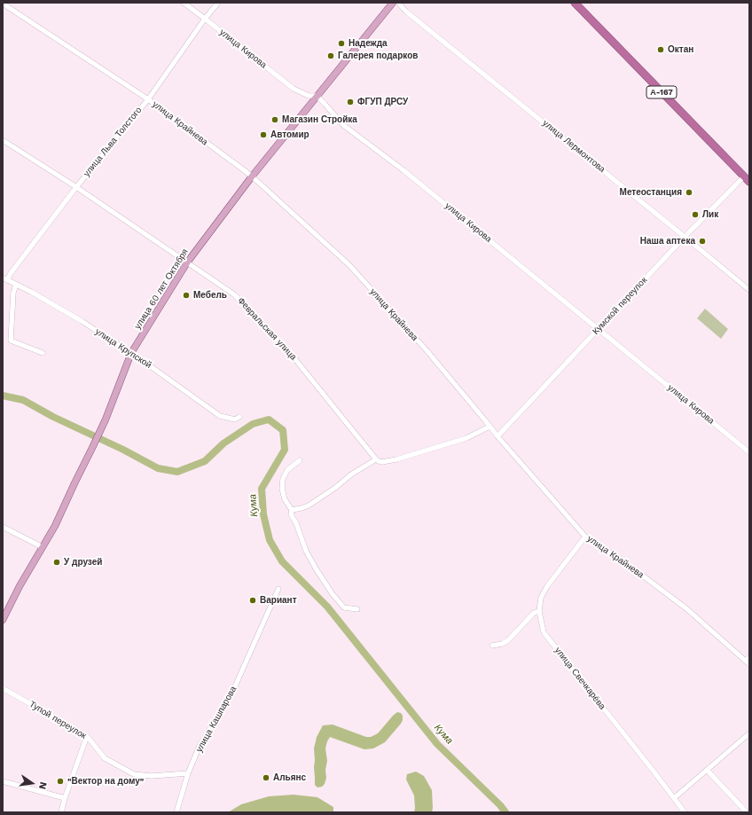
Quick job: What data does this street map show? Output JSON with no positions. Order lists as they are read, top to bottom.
{
  "streets": {
    "highway": ["А-167"],
    "main road": ["улица 60 лет Октября"],
    "street": [
      "улица Кирова",
      "улица Крайнева",
      "улица Льва Толстого",
      "улица Лермонтова",
      "Кумской переулок",
      "Февральская улица",
      "улица Крупской",
      "улица Свечкарёва",
      "улица Кашпарова",
      "Тупой переулок"
    ]
  },
  "crossings": [
    ["улица Кирова", "улица Льва Толстого"],
    ["улица Кирова", "улица 60 лет Октября"],
    ["улица Кирова", "Кумской переулок"],
    ["А-167", "Кумской переулок"],
    ["улица Крайнева", "улица Льва Толстого"],
    ["улица Крайнева", "улица 60 лет Октября"],
    ["улица Крайнева", "Кумской переулок"],
    ["улица Крайнева", "Февральская улица"],
    ["улица Крайнева", "улица Свечкарёва"],
    ["улица Льва Толстого", "Февральская улица"],
    ["улица Льва Толстого", "улица Крупской"],
    ["улица Лермонтова", "Кумской переулок"],
    ["улица 60 лет Октября", "Февральская улица"],
    ["улица 60 лет Октября", "улица Крупской"],
    ["улица Кашпарова", "Тупой переулок"]
  ],
  "water": ["Кума"],
  "places": [
    "Надежда",
    "Октан",
    "Галерея подарков",
    "ФГУП ДРСУ",
    "Магазин Стройка",
    "Автомир",
    "Метеостанция",
    "Лик",
    "Наша аптека",
    "Мебель",
    "У друзей",
    "Вариант",
    "Альянс",
    "\"Вектор на дому\""
  ],
  "north": "right"
}
